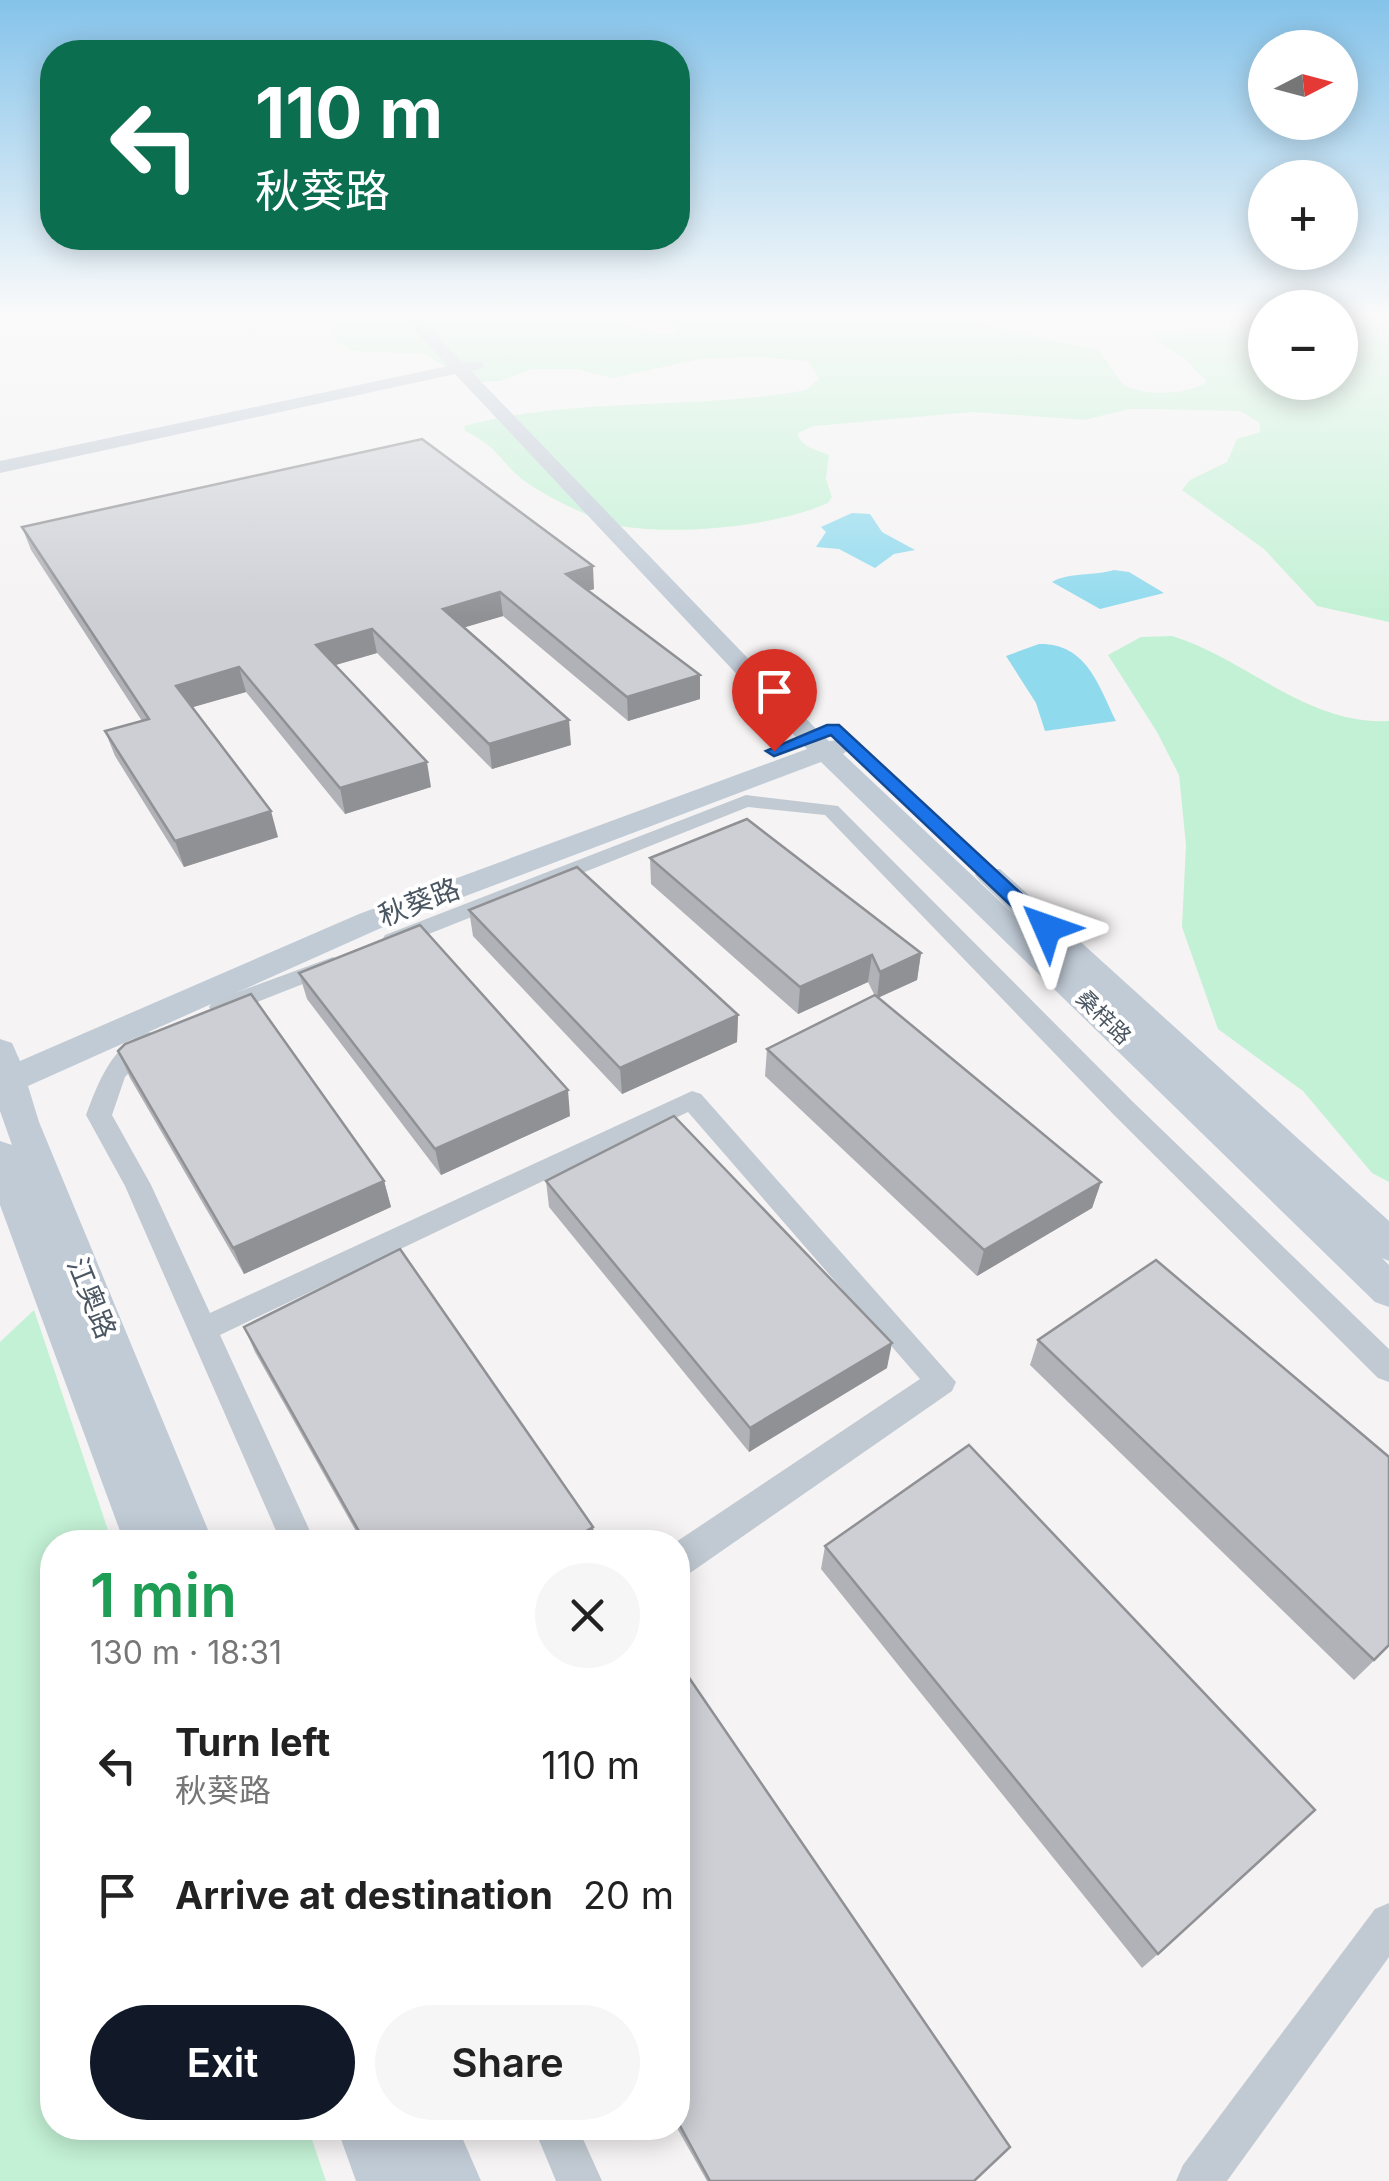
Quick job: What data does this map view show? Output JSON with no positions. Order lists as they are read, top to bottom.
{
  "streets": {
    "street": ["秋葵路", "桑梓路", "江奥路"]
  },
  "crossings": [
    ["秋葵路", "桑梓路"],
    ["秋葵路", "江奥路"]
  ],
  "north": "right",
  "page": {
    "map_buttons": ["+", "−"],
    "turn": ["110 m", "秋葵路"],
    "heading": ["1 min", "130 m · 18:31"],
    "list": [
      {
        "name": "Turn left",
        "note": "秋葵路",
        "value": "110 m"
      },
      {
        "name": "Arrive at destination",
        "value": "20 m"
      }
    ],
    "buttons": ["Exit", "Share"]
  }
}
